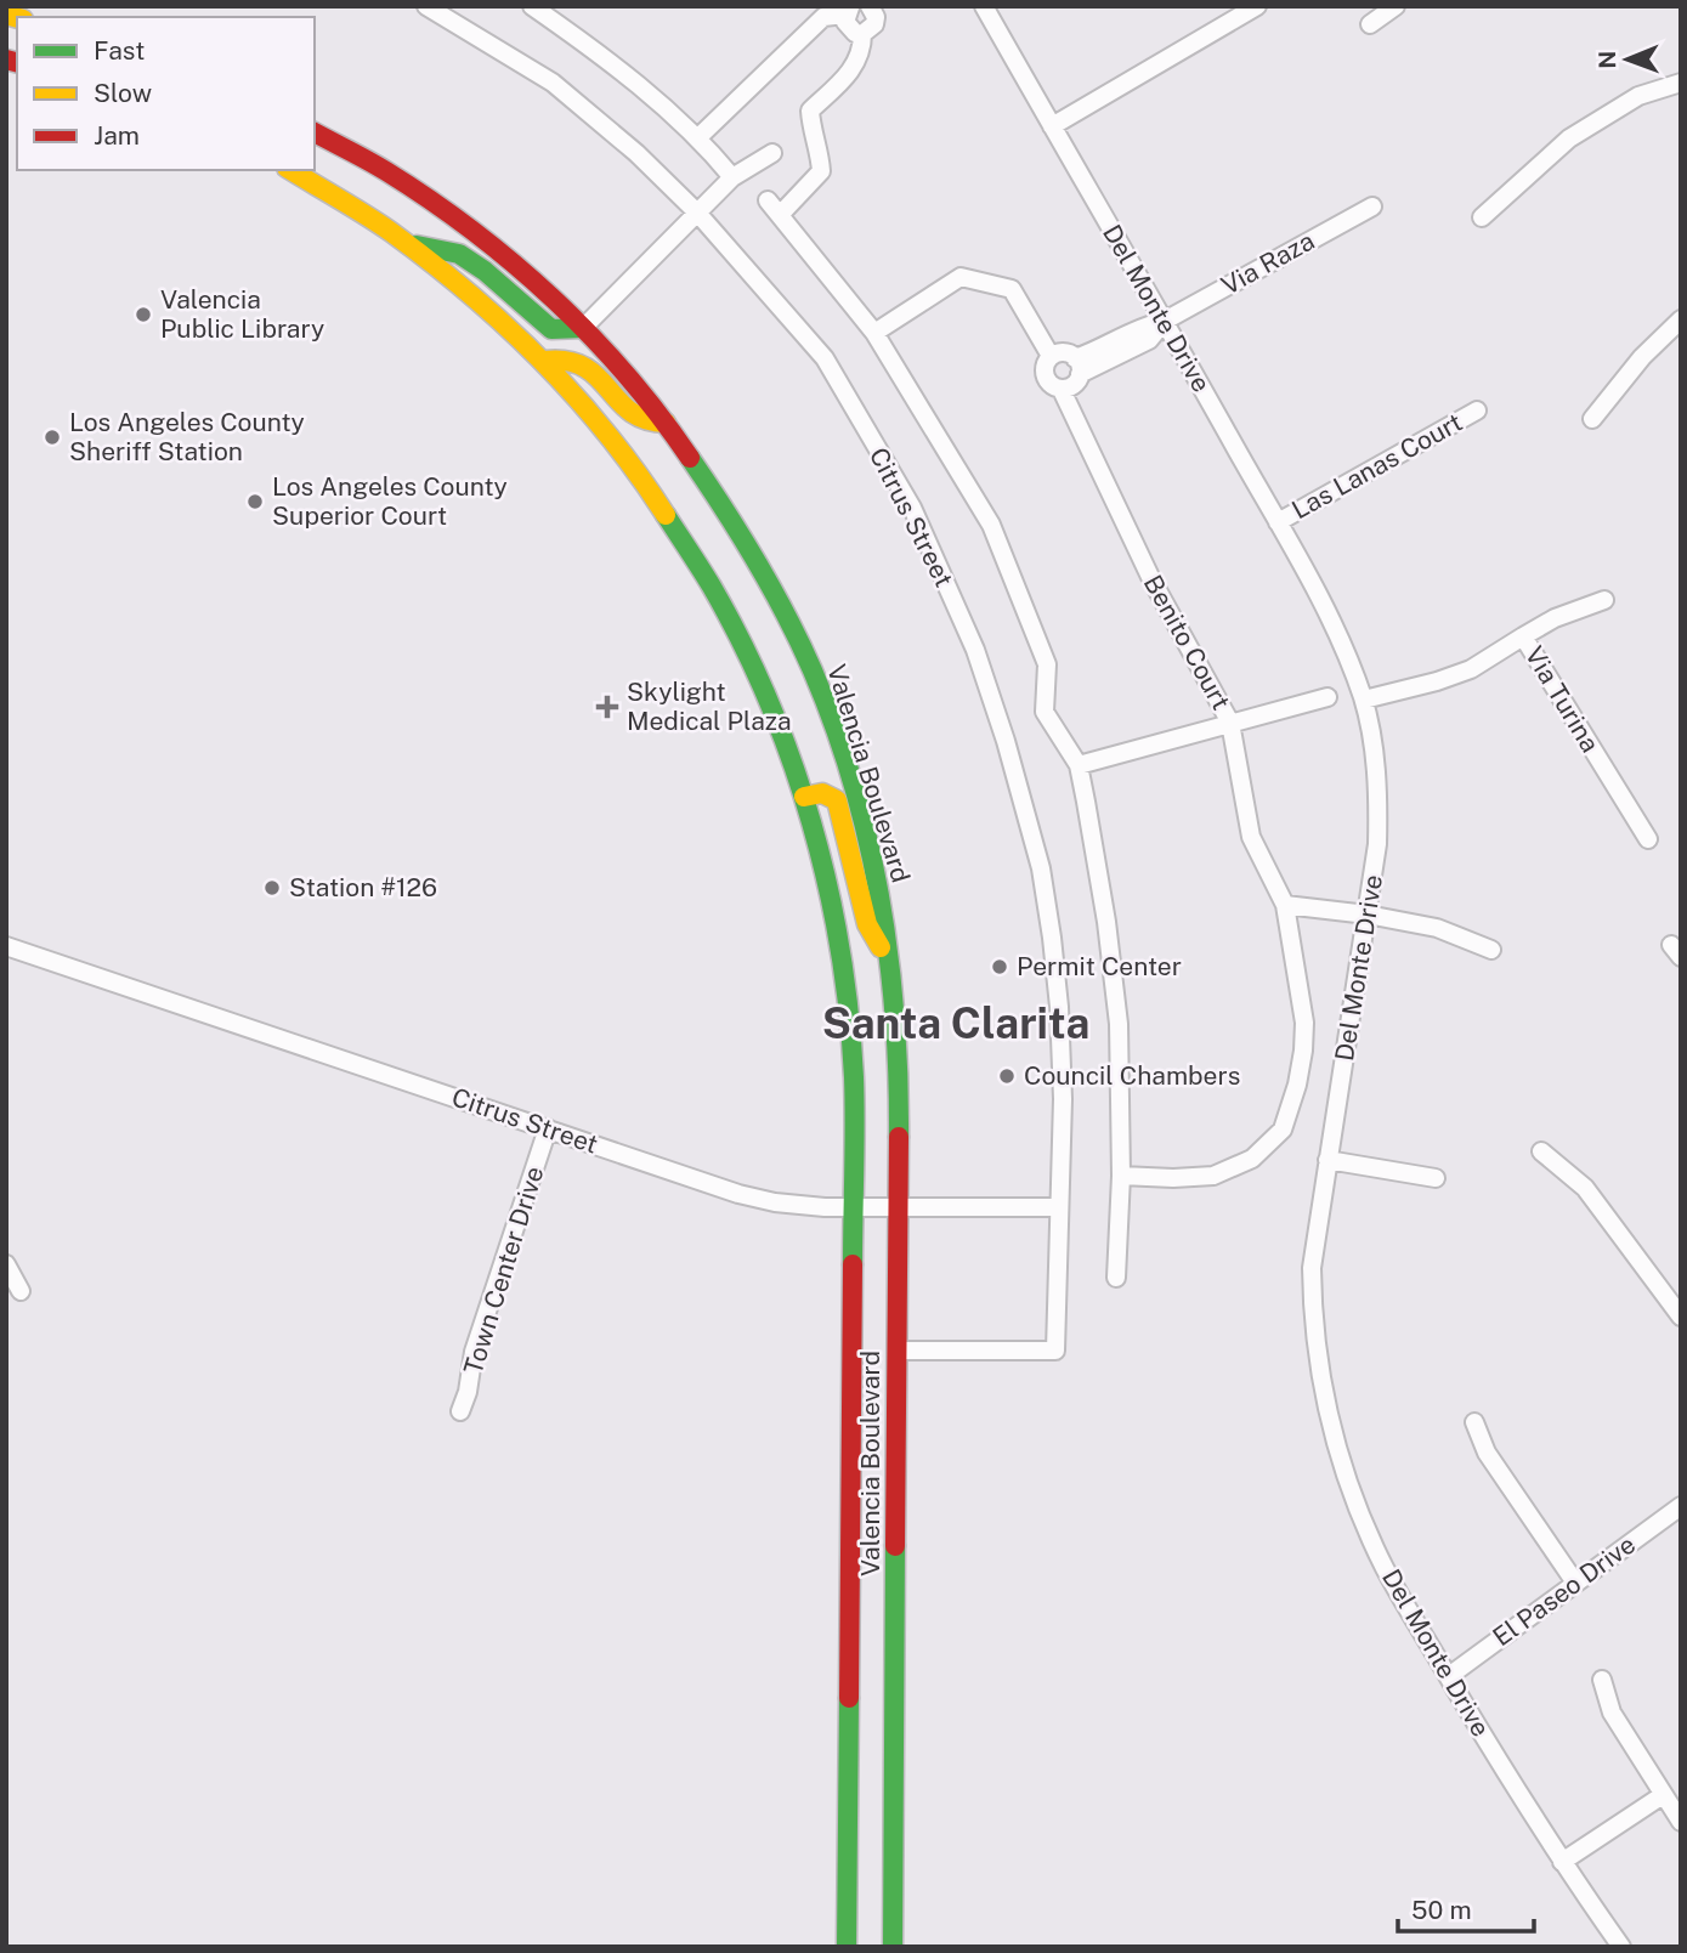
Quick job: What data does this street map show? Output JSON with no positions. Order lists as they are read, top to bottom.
{
  "streets": {
    "main road": ["Valencia Boulevard"],
    "street": [
      "Via Raza",
      "Del Monte Drive",
      "Las Lanas Court",
      "Citrus Street",
      "Benito Court",
      "Via Turina",
      "Town Center Drive",
      "El Paseo Drive"
    ]
  },
  "crossings": [
    ["Via Raza", "Del Monte Drive"],
    ["Via Raza", "Benito Court"],
    ["Del Monte Drive", "Las Lanas Court"],
    ["Del Monte Drive", "El Paseo Drive"],
    ["Citrus Street", "Valencia Boulevard"],
    ["Citrus Street", "Town Center Drive"]
  ],
  "districts": ["Santa Clarita"],
  "places": {
    "other": [
      "Valencia Public Library",
      "Los Angeles County Sheriff Station",
      "Los Angeles County Superior Court",
      "Station #126",
      "Permit Center",
      "Council Chambers"
    ],
    "health": ["Skylight Medical Plaza"]
  },
  "legend": ["Fast", "Slow", "Jam"],
  "scale_bar": "50 m",
  "north": "left"
}
